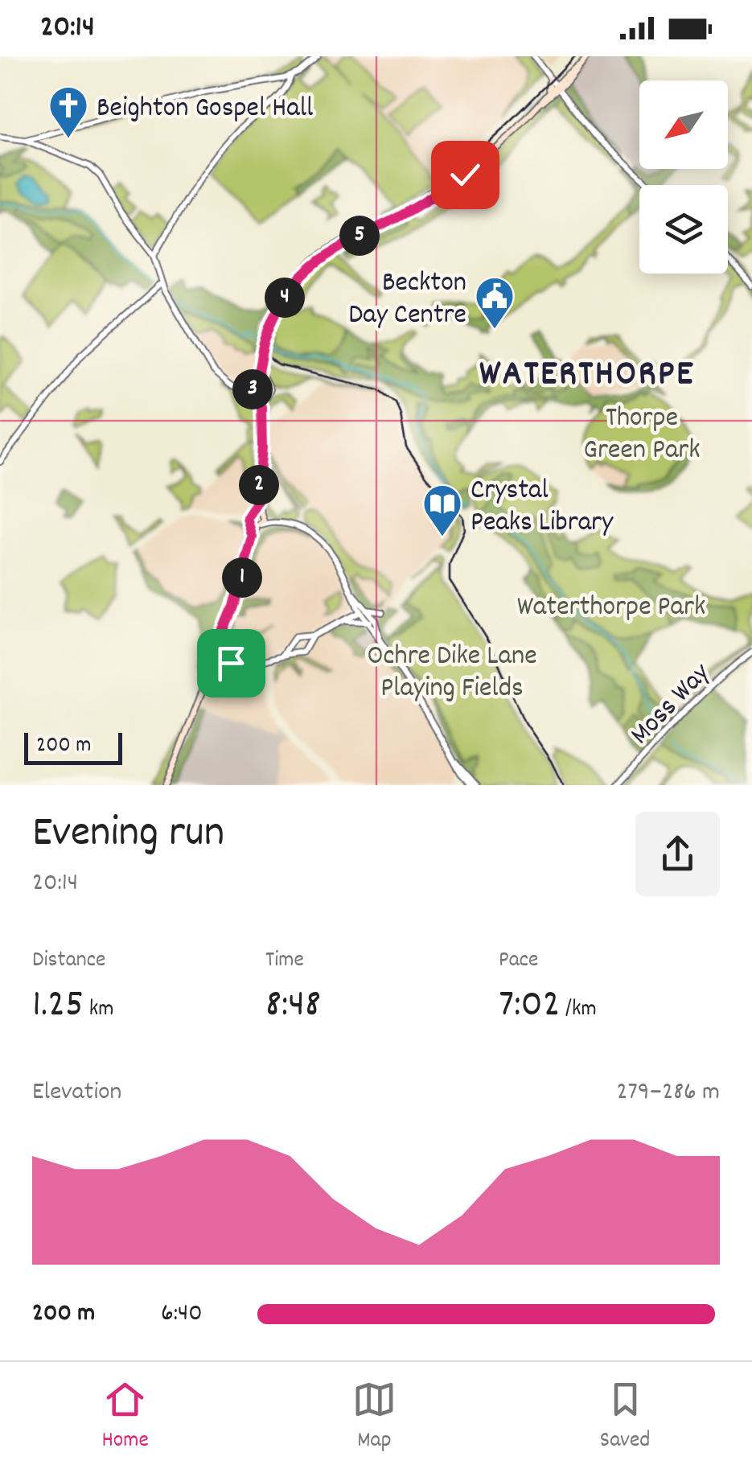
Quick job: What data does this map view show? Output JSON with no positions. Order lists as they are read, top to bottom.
{
  "streets": {
    "street": ["Moss Way"]
  },
  "districts": ["WATERTHORPE"],
  "parks": ["Thorpe Green Park", "Waterthorpe Park", "Ochre Dike Lane Playing Fields"],
  "places": {
    "church": ["Beighton Gospel Hall"],
    "public building": ["Beckton Day Centre"],
    "library": ["Crystal Peaks Library"]
  },
  "scale_bar": "200 m",
  "north": "bottom left",
  "page": {
    "status": "20:14",
    "pins": [
      "5",
      "4",
      "3",
      "2",
      "1"
    ],
    "scale": "200 m",
    "heading": ["Evening run", "20:14"],
    "stats": [
      ["Distance", "1.25 km"],
      ["Time", "8:48"],
      ["Pace", "7:02 /km"]
    ],
    "chart": ["Elevation", "279–286 m"],
    "list": [
      {
        "name": "200 m",
        "note": "6:40"
      }
    ],
    "tabs": ["Home", "Map", "Saved"]
  }
}
